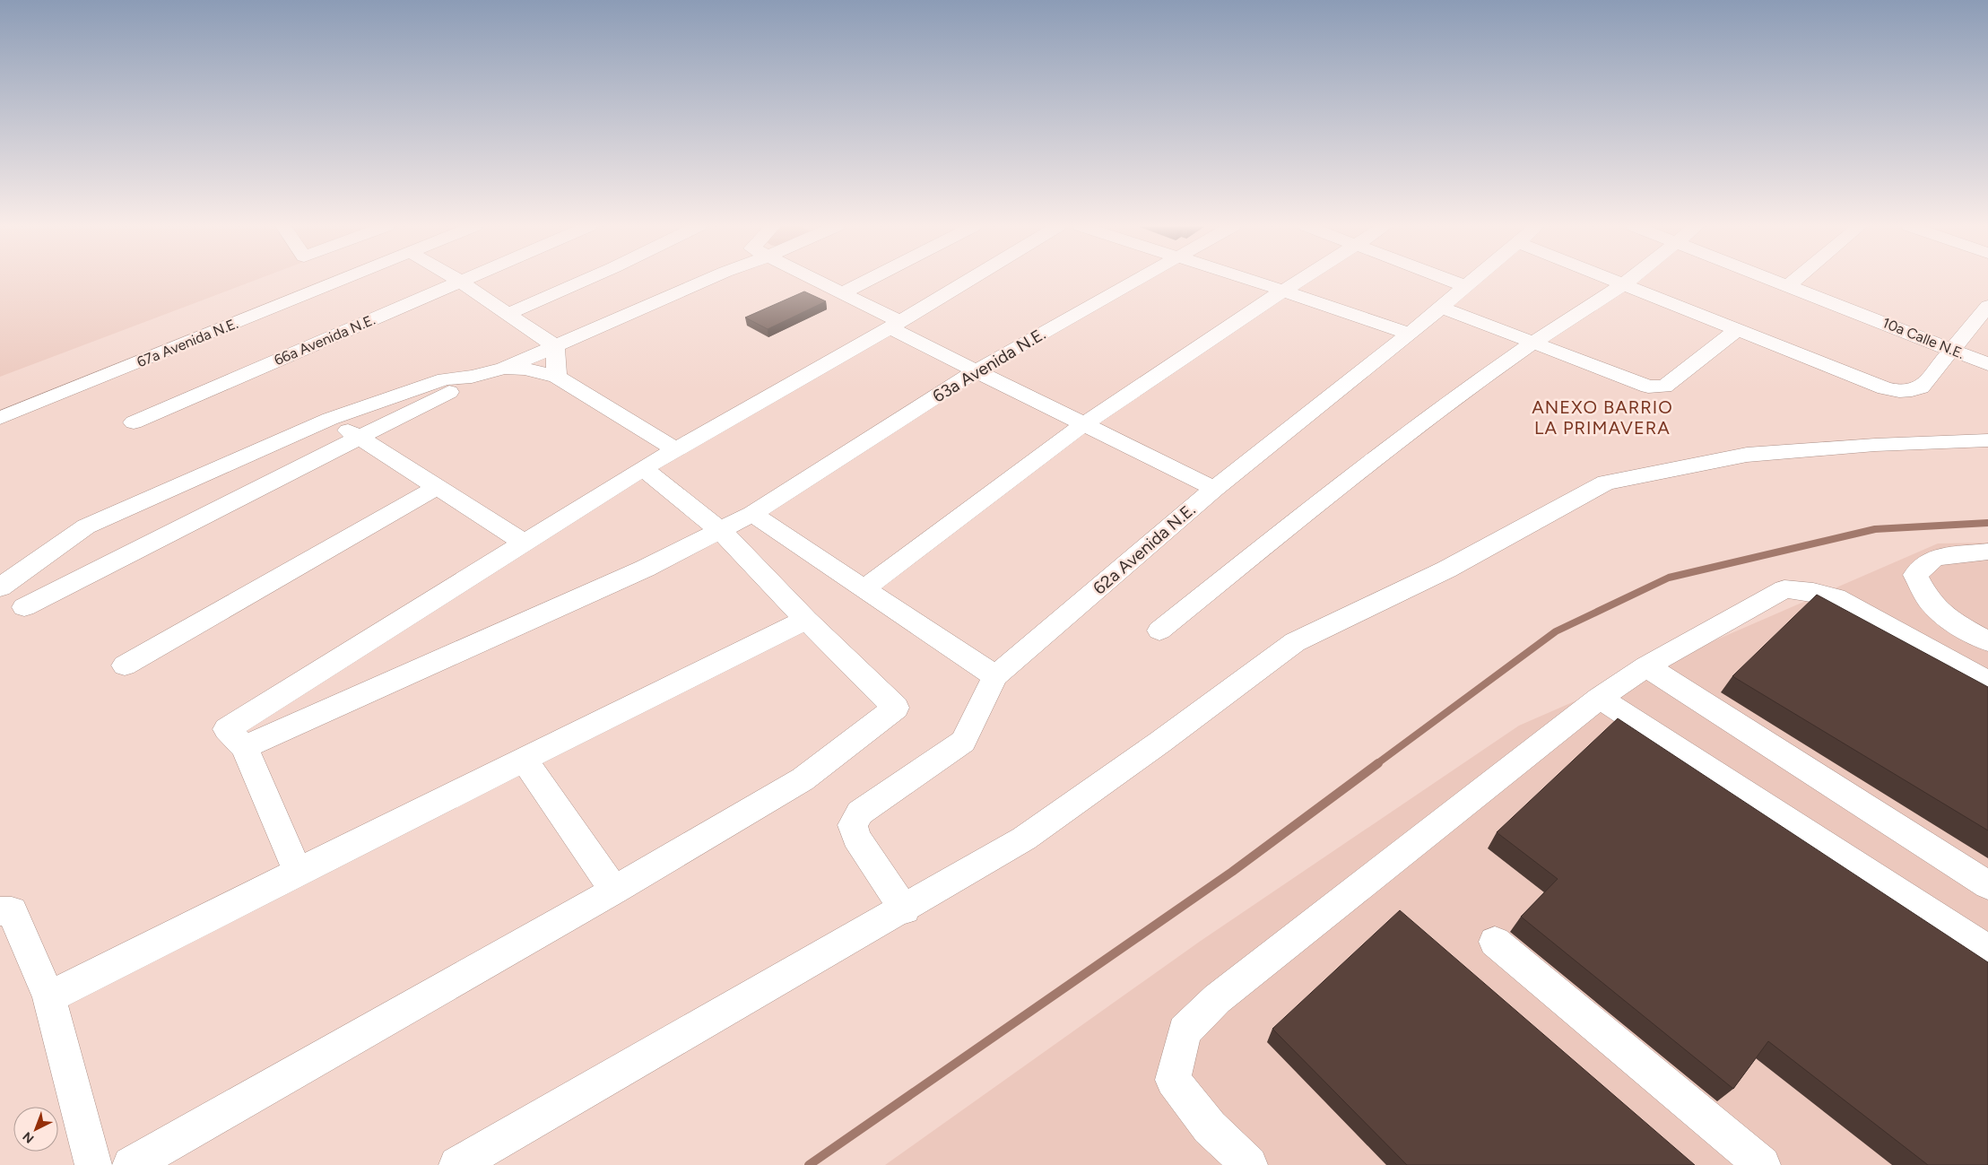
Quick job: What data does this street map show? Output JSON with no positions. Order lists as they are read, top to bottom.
{
  "streets": {
    "street": [
      "10a Calle N.E.",
      "66a Avenida N.E.",
      "67a Avenida N.E.",
      "63a Avenida N.E.",
      "62a Avenida N.E."
    ]
  },
  "districts": ["ANEXO BARRIO LA PRIMAVERA"],
  "north": "bottom left"
}
